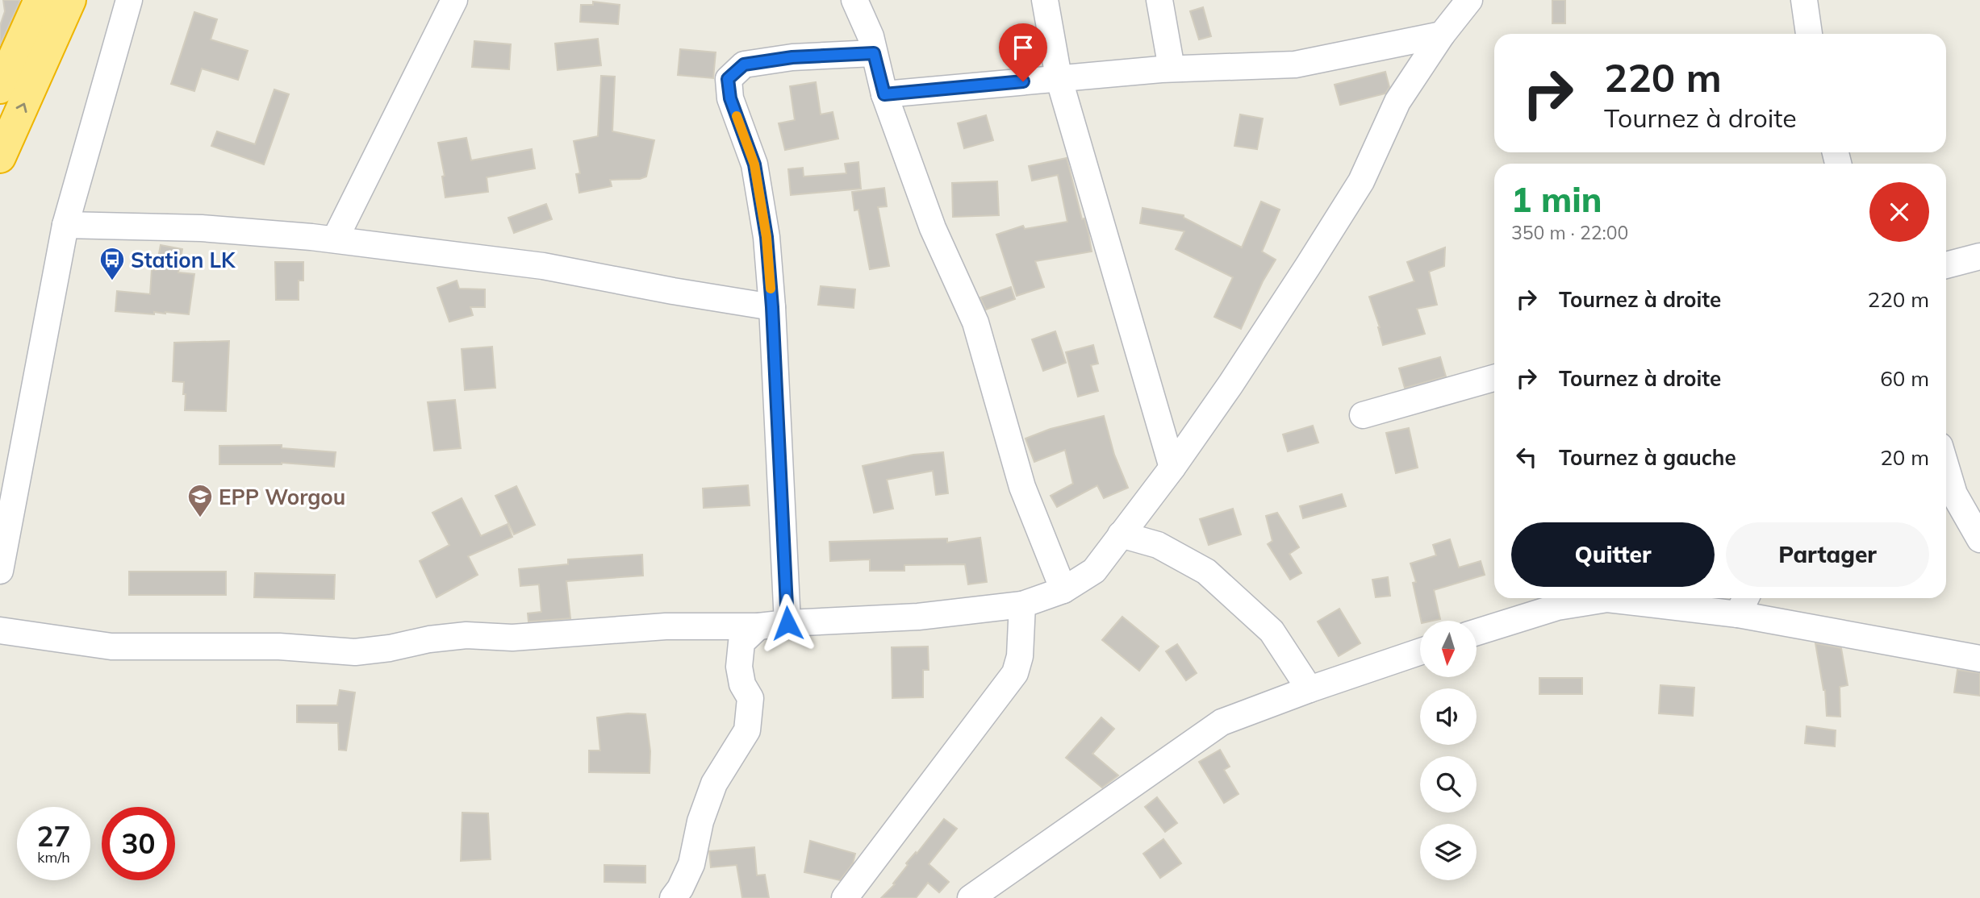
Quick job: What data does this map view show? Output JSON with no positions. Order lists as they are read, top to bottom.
{
  "places": {
    "bus stop": ["Station LK"],
    "school or university": ["EPP Worgou"]
  },
  "north": "bottom",
  "page": {
    "turn": ["220 m", "Tournez à droite"],
    "heading": ["1 min", "350 m · 22:00"],
    "list": [
      {
        "name": "Tournez à droite",
        "value": "220 m"
      },
      {
        "name": "Tournez à droite",
        "value": "60 m"
      },
      {
        "name": "Tournez à gauche",
        "value": "20 m"
      }
    ],
    "buttons": ["Quitter", "Partager"],
    "speed": "27 km/h",
    "limit": "30"
  }
}
